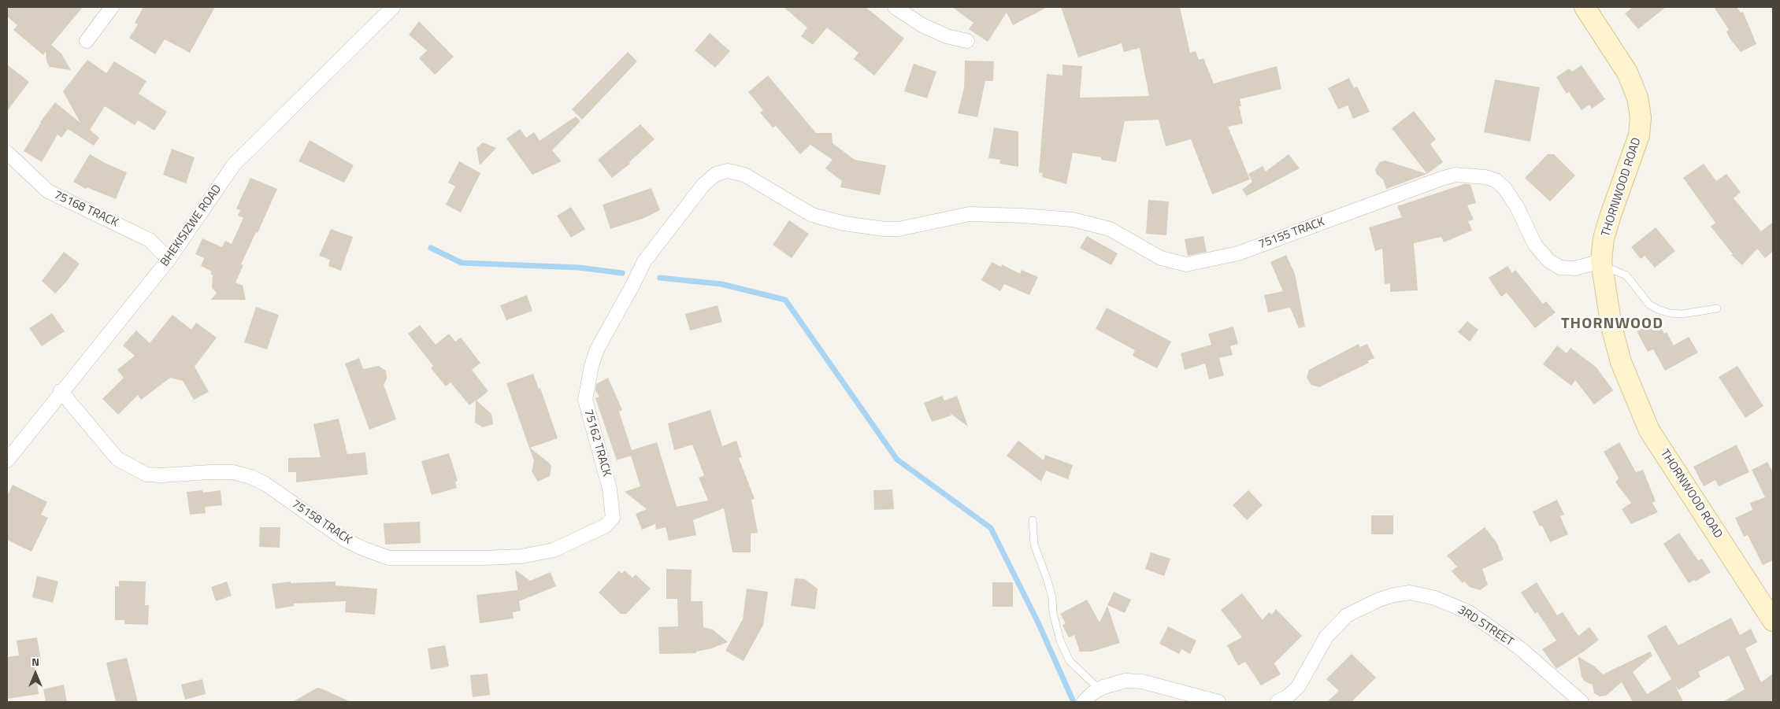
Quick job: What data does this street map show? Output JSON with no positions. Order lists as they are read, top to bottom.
{
  "streets": {
    "street": [
      "THORNWOOD ROAD",
      "75168 TRACK",
      "BHEKISIZWE ROAD",
      "75155 TRACK",
      "75162 TRACK",
      "75158 TRACK",
      "3RD STREET"
    ]
  },
  "crossings": [
    ["THORNWOOD ROAD", "75155 TRACK"],
    ["75168 TRACK", "BHEKISIZWE ROAD"],
    ["BHEKISIZWE ROAD", "75158 TRACK"],
    ["75155 TRACK", "75162 TRACK"],
    ["75162 TRACK", "75158 TRACK"]
  ],
  "districts": ["THORNWOOD"],
  "north": "top"
}
